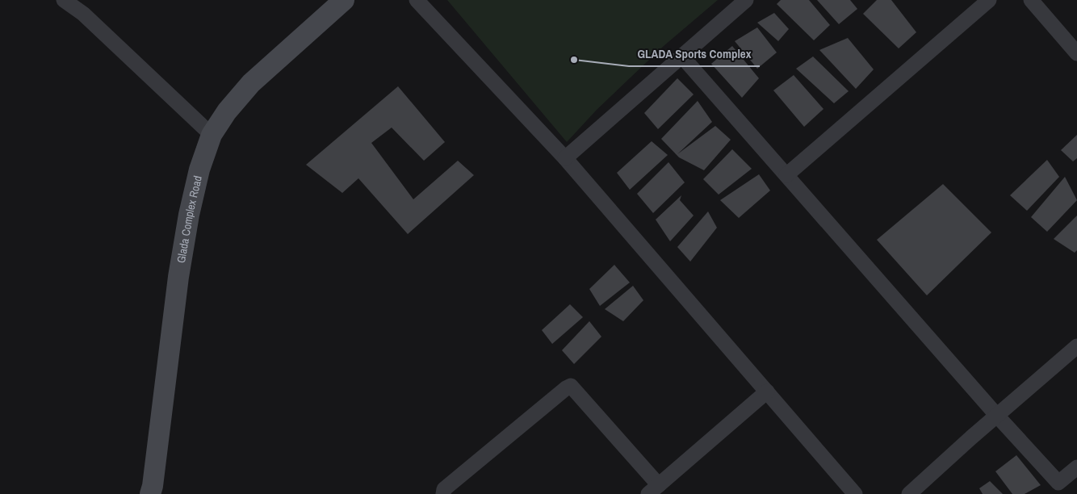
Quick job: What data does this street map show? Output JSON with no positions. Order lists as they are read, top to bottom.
{
  "streets": {
    "street": ["Glada Complex Road"]
  },
  "places": ["GLADA Sports Complex"]
}
